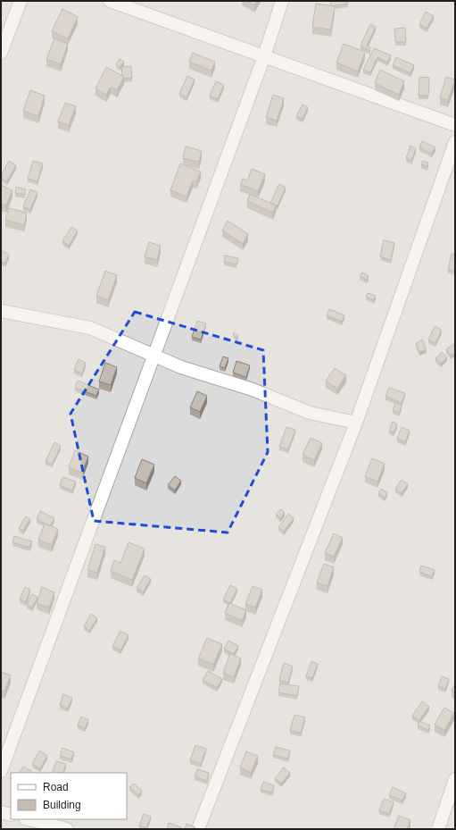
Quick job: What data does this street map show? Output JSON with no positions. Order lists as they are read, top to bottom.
{
  "legend": ["Road", "Building"]
}
